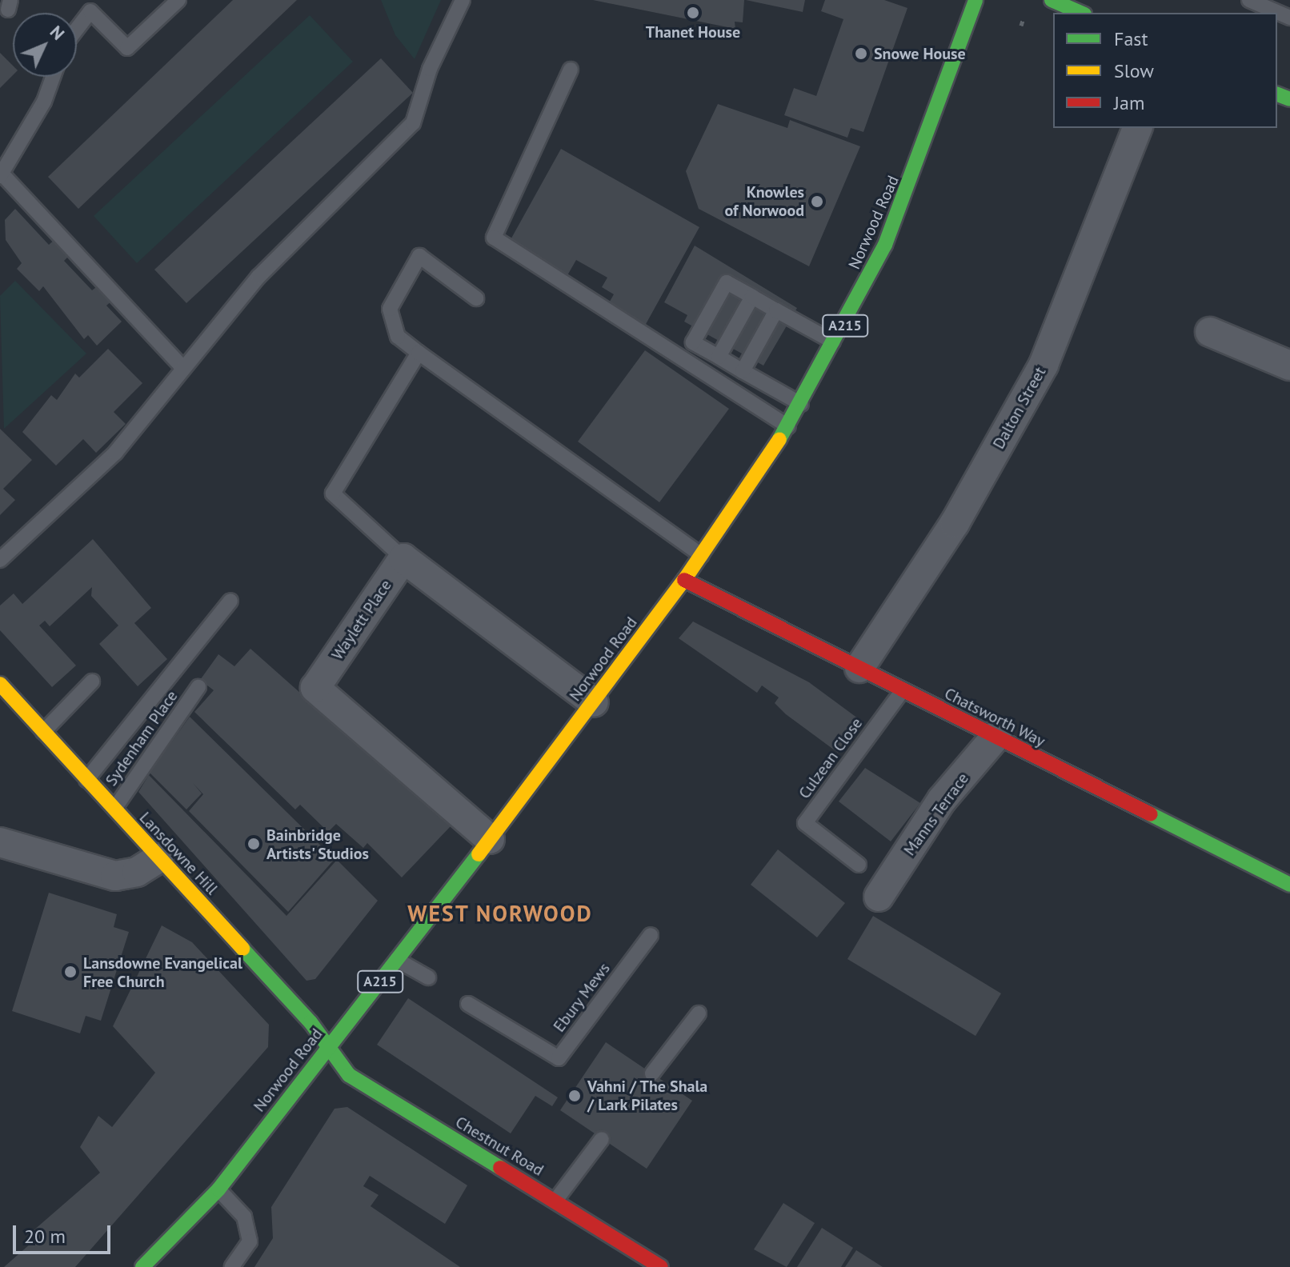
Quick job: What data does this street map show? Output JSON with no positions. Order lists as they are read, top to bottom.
{
  "streets": {
    "street": [
      "Norwood Road",
      "A215",
      "Dalton Street",
      "Waylett Place",
      "Chatsworth Way",
      "Manns Terrace",
      "Lansdowne Hill",
      "Chestnut Road"
    ],
    "lane": ["Sydenham Place", "Culzean Close", "Ebury Mews"]
  },
  "crossings": [
    ["Norwood Road", "Waylett Place"],
    ["Norwood Road", "Chatsworth Way"],
    ["Norwood Road", "Lansdowne Hill"],
    ["Norwood Road", "Chestnut Road"],
    ["Dalton Street", "Chatsworth Way"],
    ["Chatsworth Way", "Culzean Close"],
    ["Chatsworth Way", "Manns Terrace"],
    ["Sydenham Place", "Lansdowne Hill"],
    ["Lansdowne Hill", "Chestnut Road"]
  ],
  "districts": ["WEST NORWOOD"],
  "places": [
    "Thanet House",
    "Snowe House",
    "Knowles of Norwood",
    "Bainbridge Artists' Studios",
    "Lansdowne Evangelical Free Church",
    "Vahni / The Shala / Lark Pilates"
  ],
  "legend": ["Fast", "Slow", "Jam"],
  "scale_bar": "20 m",
  "north": "top right"
}
